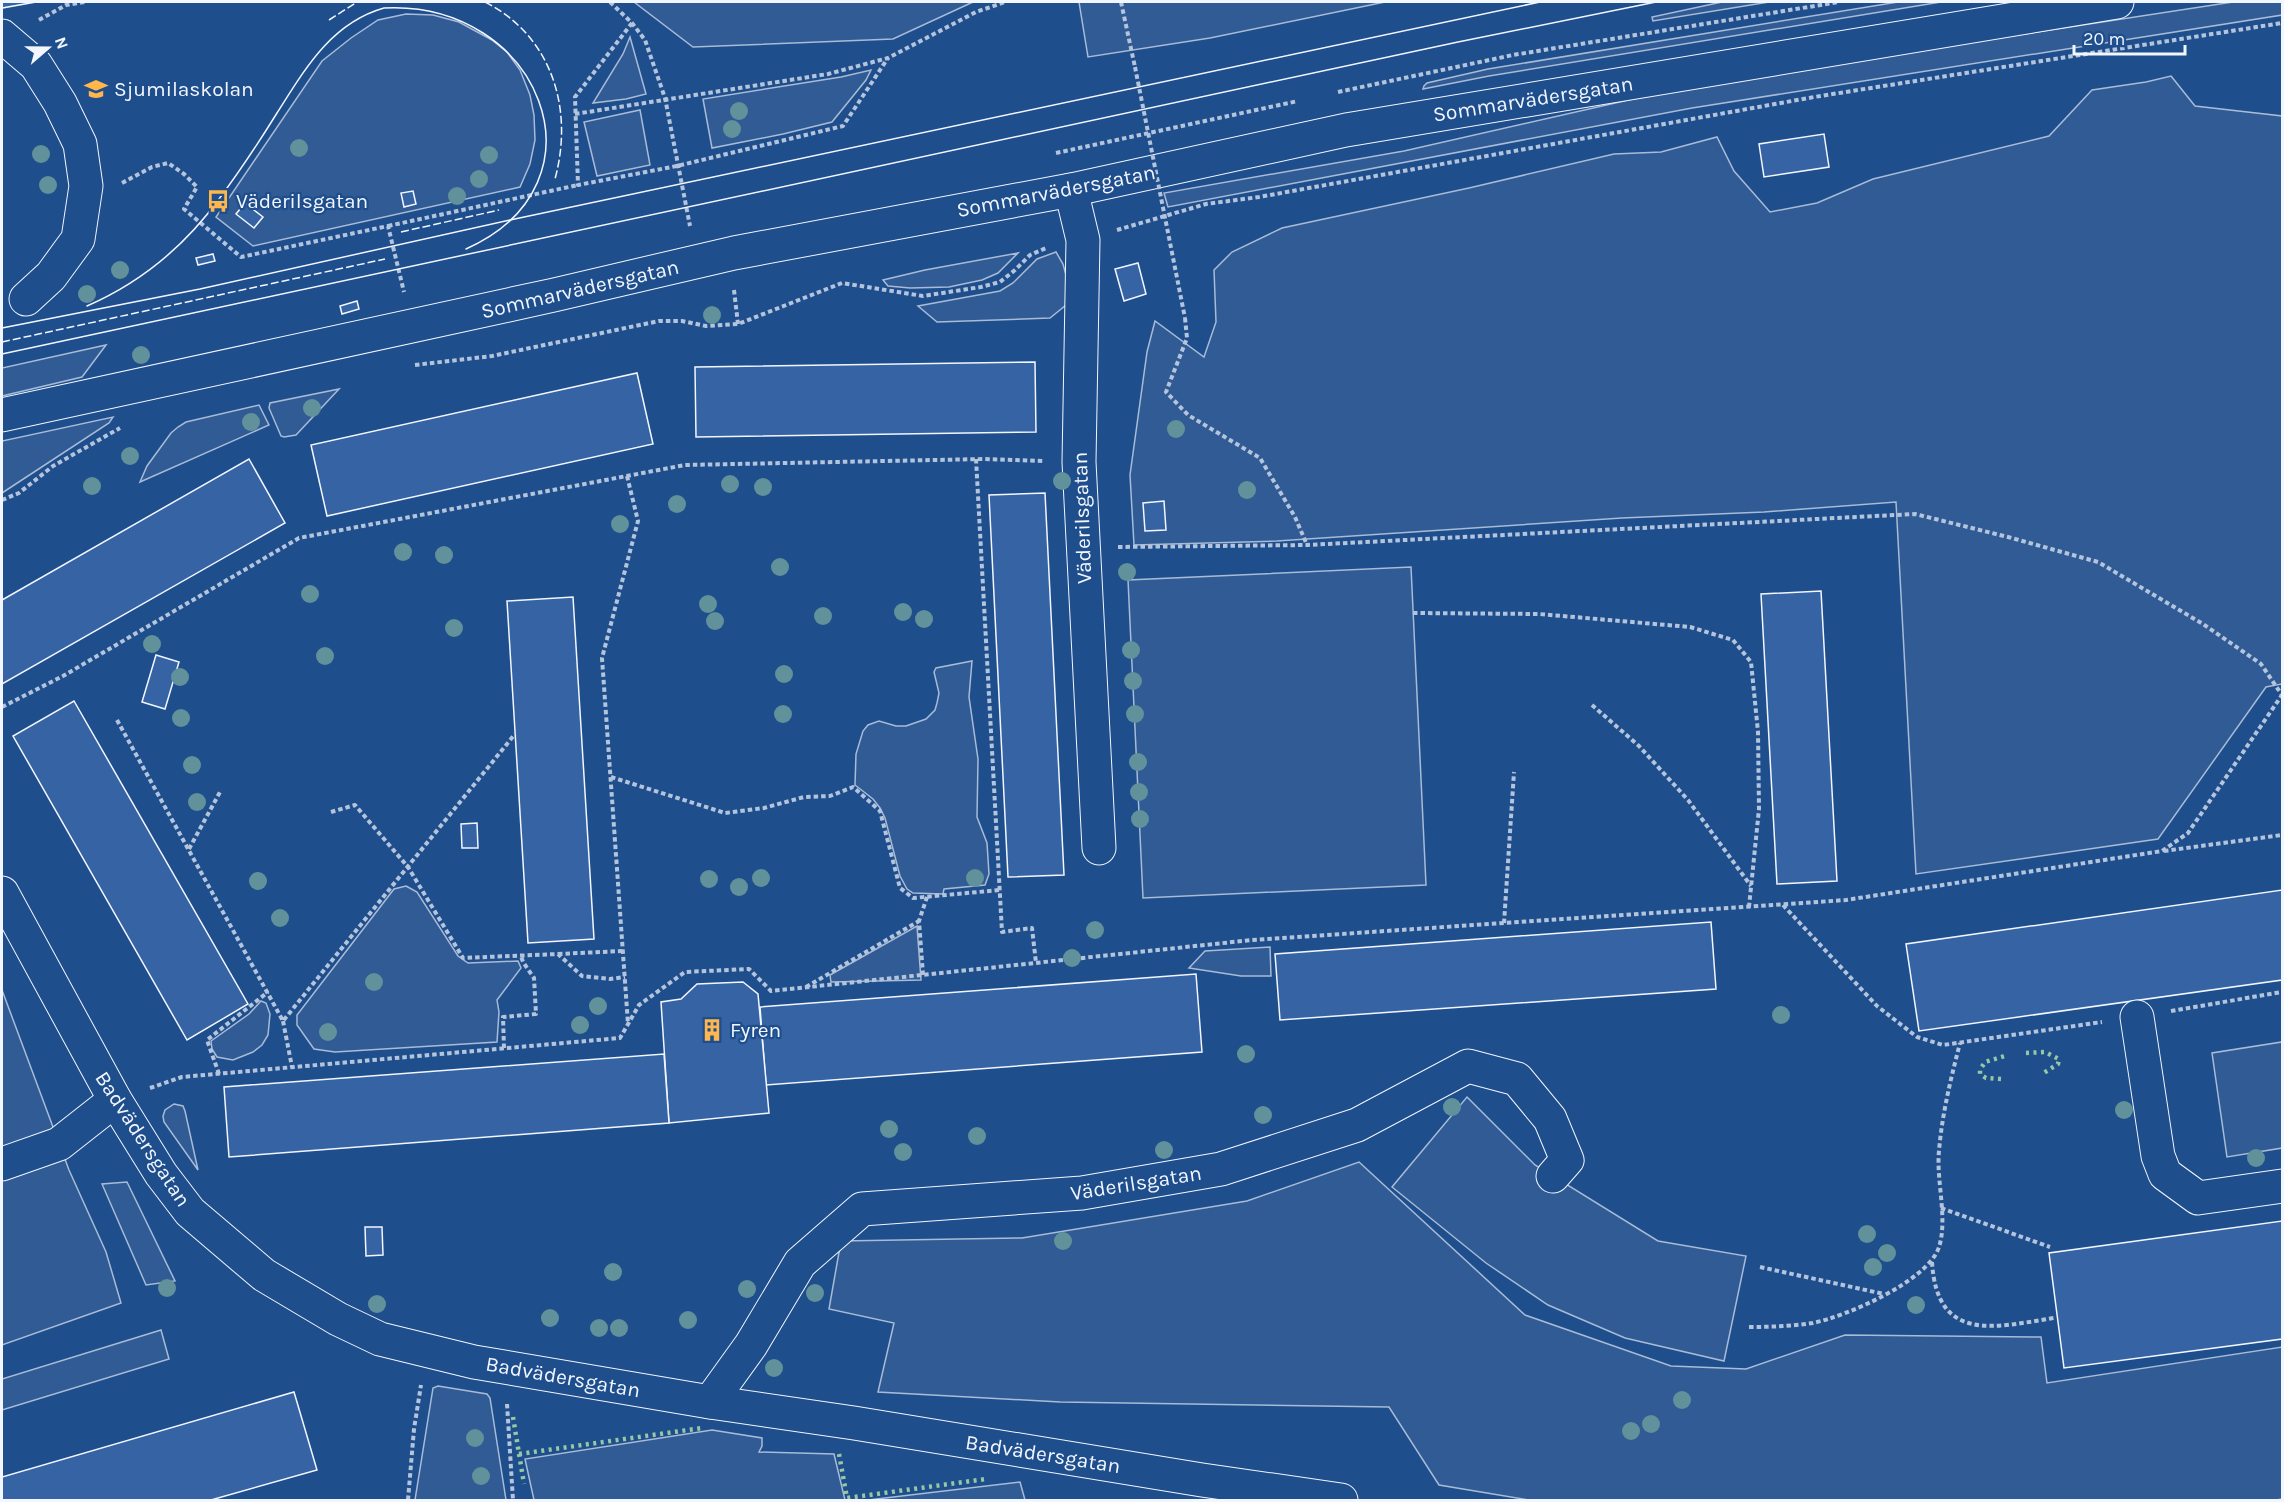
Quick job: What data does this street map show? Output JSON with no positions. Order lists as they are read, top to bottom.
{
  "streets": {
    "street": ["Sommarvädersgatan", "Väderilsgatan", "Badvädersgatan"]
  },
  "crossings": [
    ["Sommarvädersgatan", "Väderilsgatan"],
    ["Väderilsgatan", "Badvädersgatan"]
  ],
  "places": {
    "school or university": ["Sjumilaskolan"],
    "bus stop": ["Väderilsgatan"],
    "building": ["Fyren"]
  },
  "scale_bar": "20 m",
  "north": "right"
}
